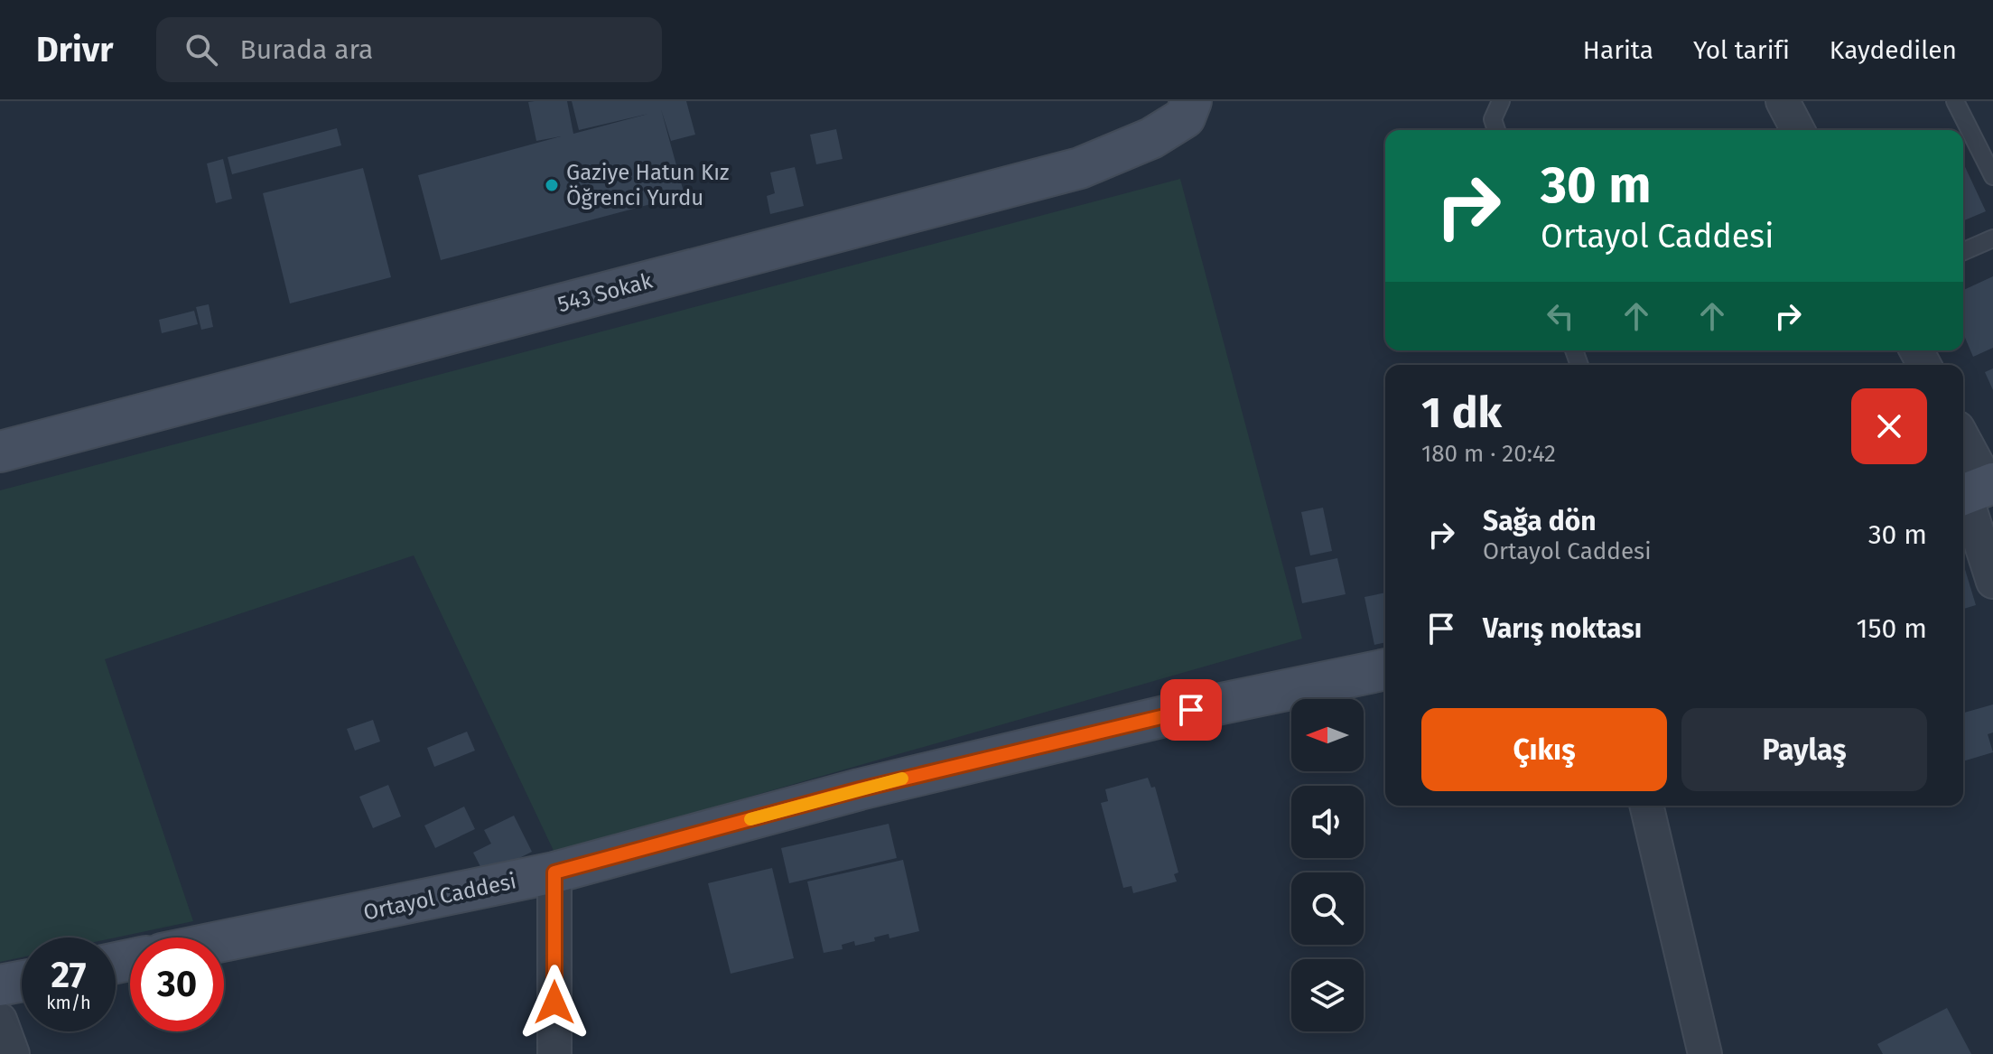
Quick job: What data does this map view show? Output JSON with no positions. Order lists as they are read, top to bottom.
{
  "streets": {
    "street": ["543 Sokak", "Ortayol Caddesi"]
  },
  "places": ["Gaziye Hatun Kız Öğrenci Yurdu"],
  "north": "left",
  "page": {
    "header": "Drivr",
    "search": "Burada ara",
    "nav": ["Harita", "Yol tarifi", "Kaydedilen"],
    "turn": ["30 m", "Ortayol Caddesi"],
    "heading": ["1 dk", "180 m · 20:42"],
    "list": [
      {
        "name": "Sağa dön",
        "note": "Ortayol Caddesi",
        "value": "30 m"
      },
      {
        "name": "Varış noktası",
        "value": "150 m"
      }
    ],
    "buttons": ["Çıkış", "Paylaş"],
    "speed": "27 km/h",
    "limit": "30"
  }
}
